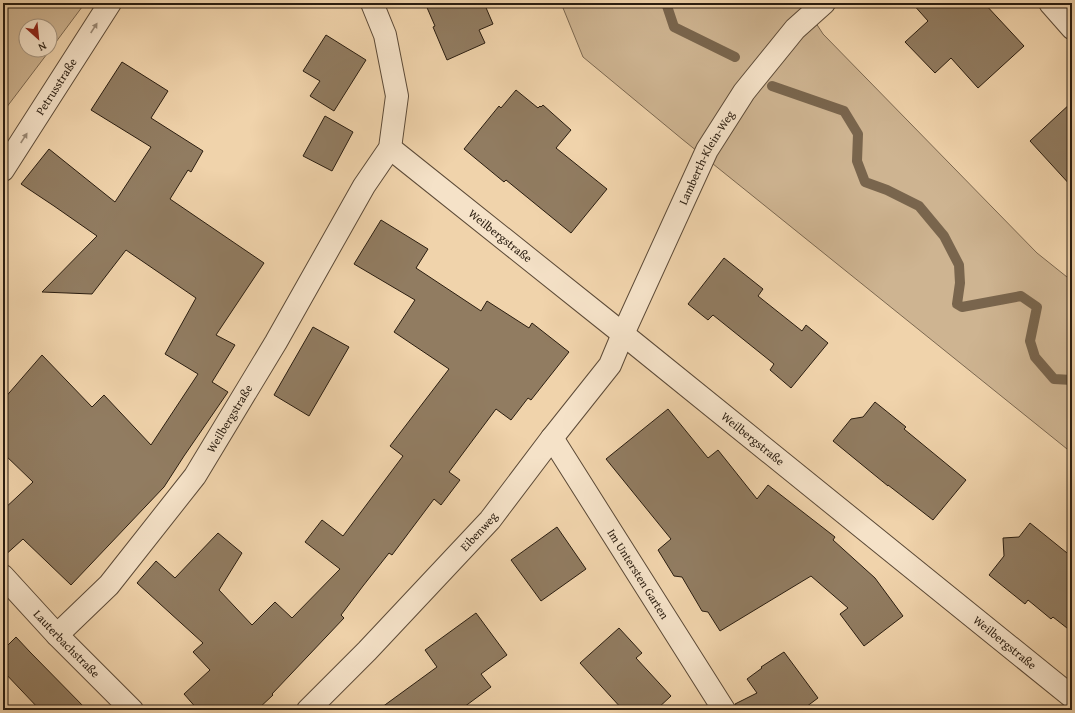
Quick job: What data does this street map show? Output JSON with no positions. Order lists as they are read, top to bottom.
{
  "streets": {
    "street": [
      "Petrusstraße",
      "Lamberth-Klein-Weg",
      "Weilbergstraße",
      "Eibenweg",
      "Im Untersten Garten",
      "Lauterbachstraße"
    ]
  },
  "crossings": [
    ["Lamberth-Klein-Weg", "Weilbergstraße"],
    ["Lamberth-Klein-Weg", "Eibenweg"],
    ["Weilbergstraße", "Eibenweg"],
    ["Weilbergstraße", "Lauterbachstraße"],
    ["Eibenweg", "Im Untersten Garten"]
  ],
  "one_way": ["Petrusstraße"],
  "north": "bottom right"
}
